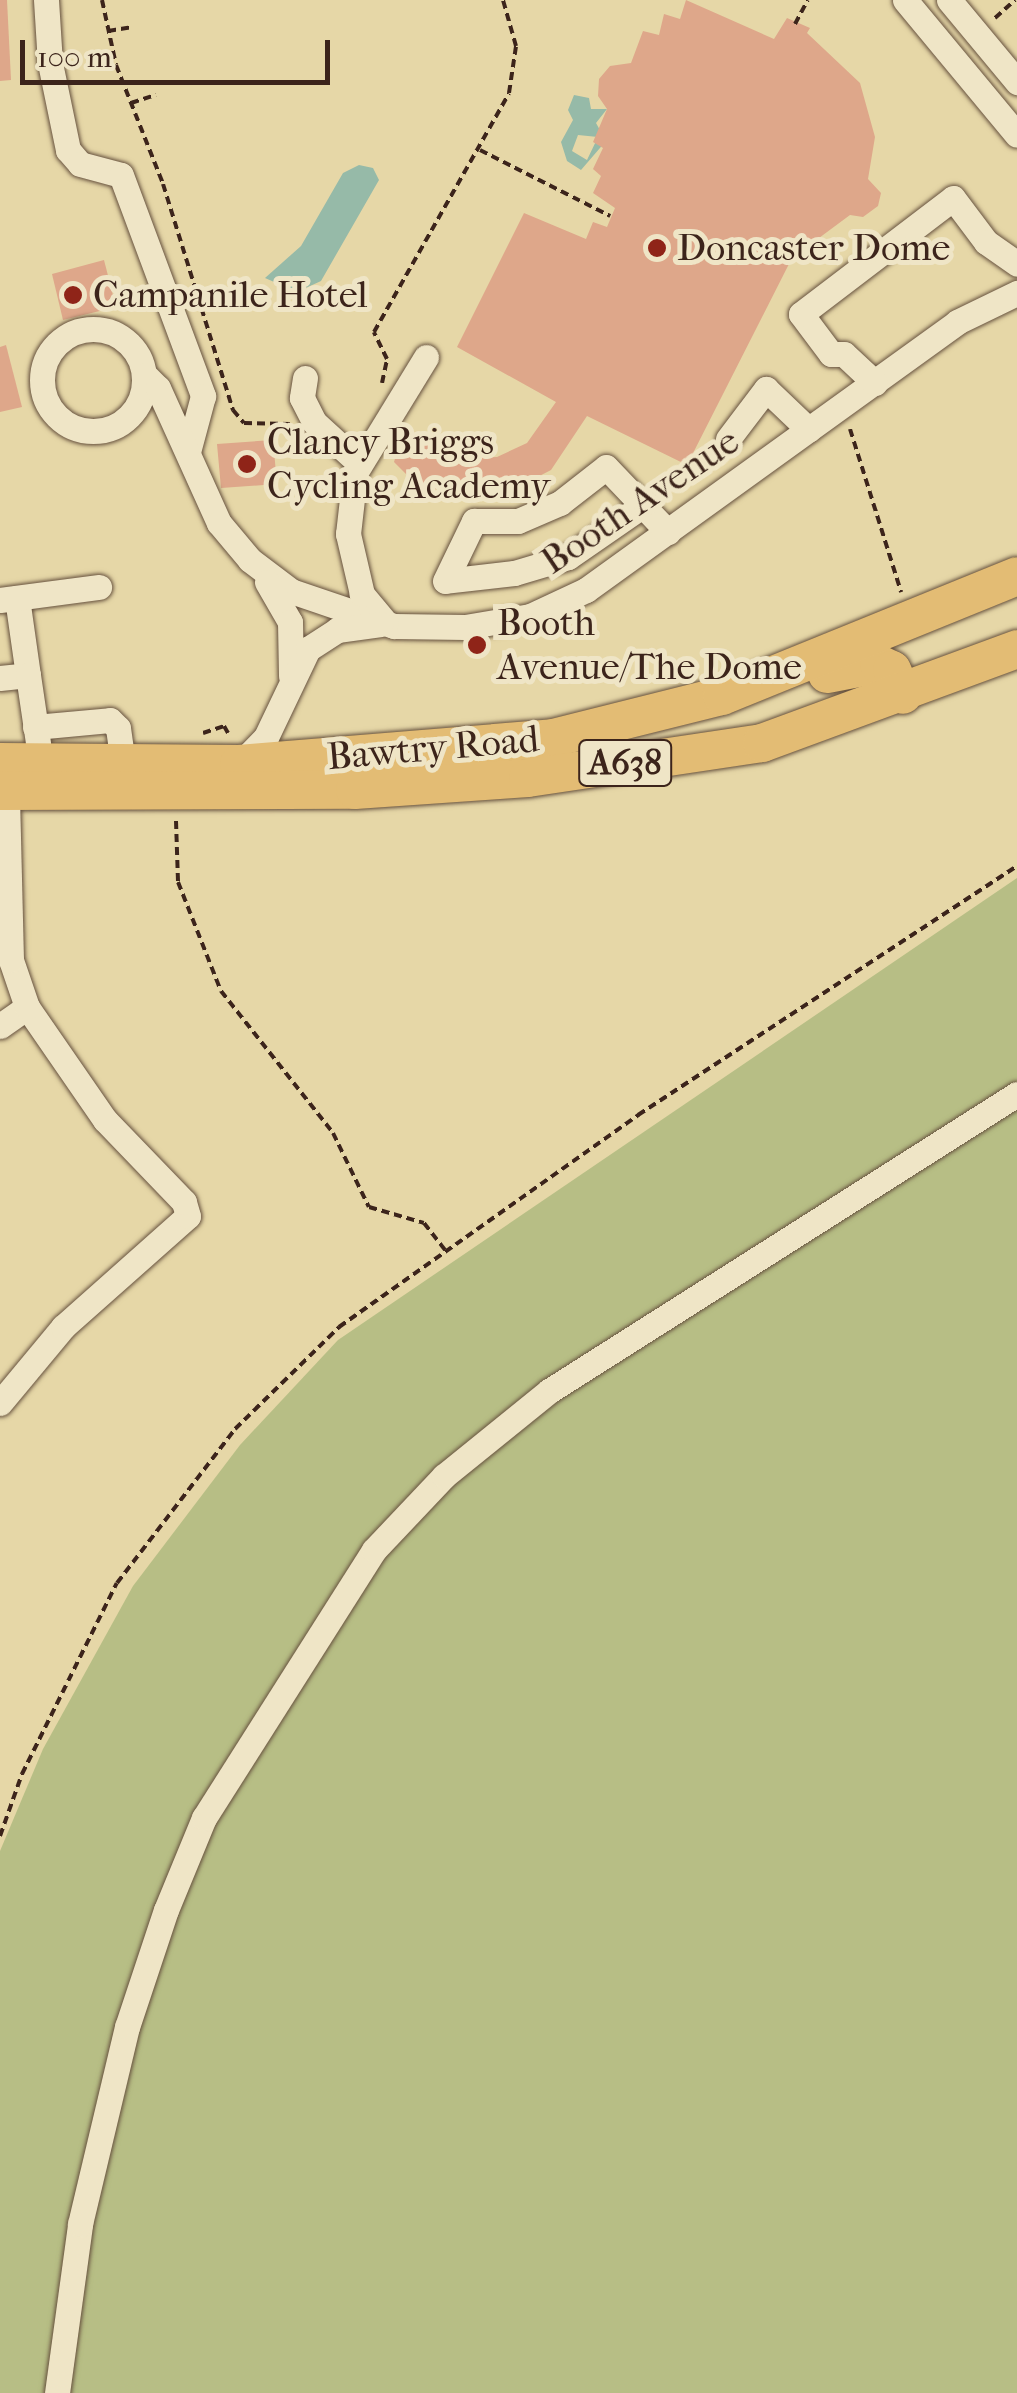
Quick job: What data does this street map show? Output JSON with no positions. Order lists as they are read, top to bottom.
{
  "streets": {
    "highway": ["Bawtry Road", "A638"],
    "street": ["Booth Avenue"]
  },
  "places": [
    "Doncaster Dome",
    "Campanile Hotel",
    "Clancy Briggs Cycling Academy",
    "Booth Avenue/The Dome"
  ],
  "scale_bar": "100 m"
}
